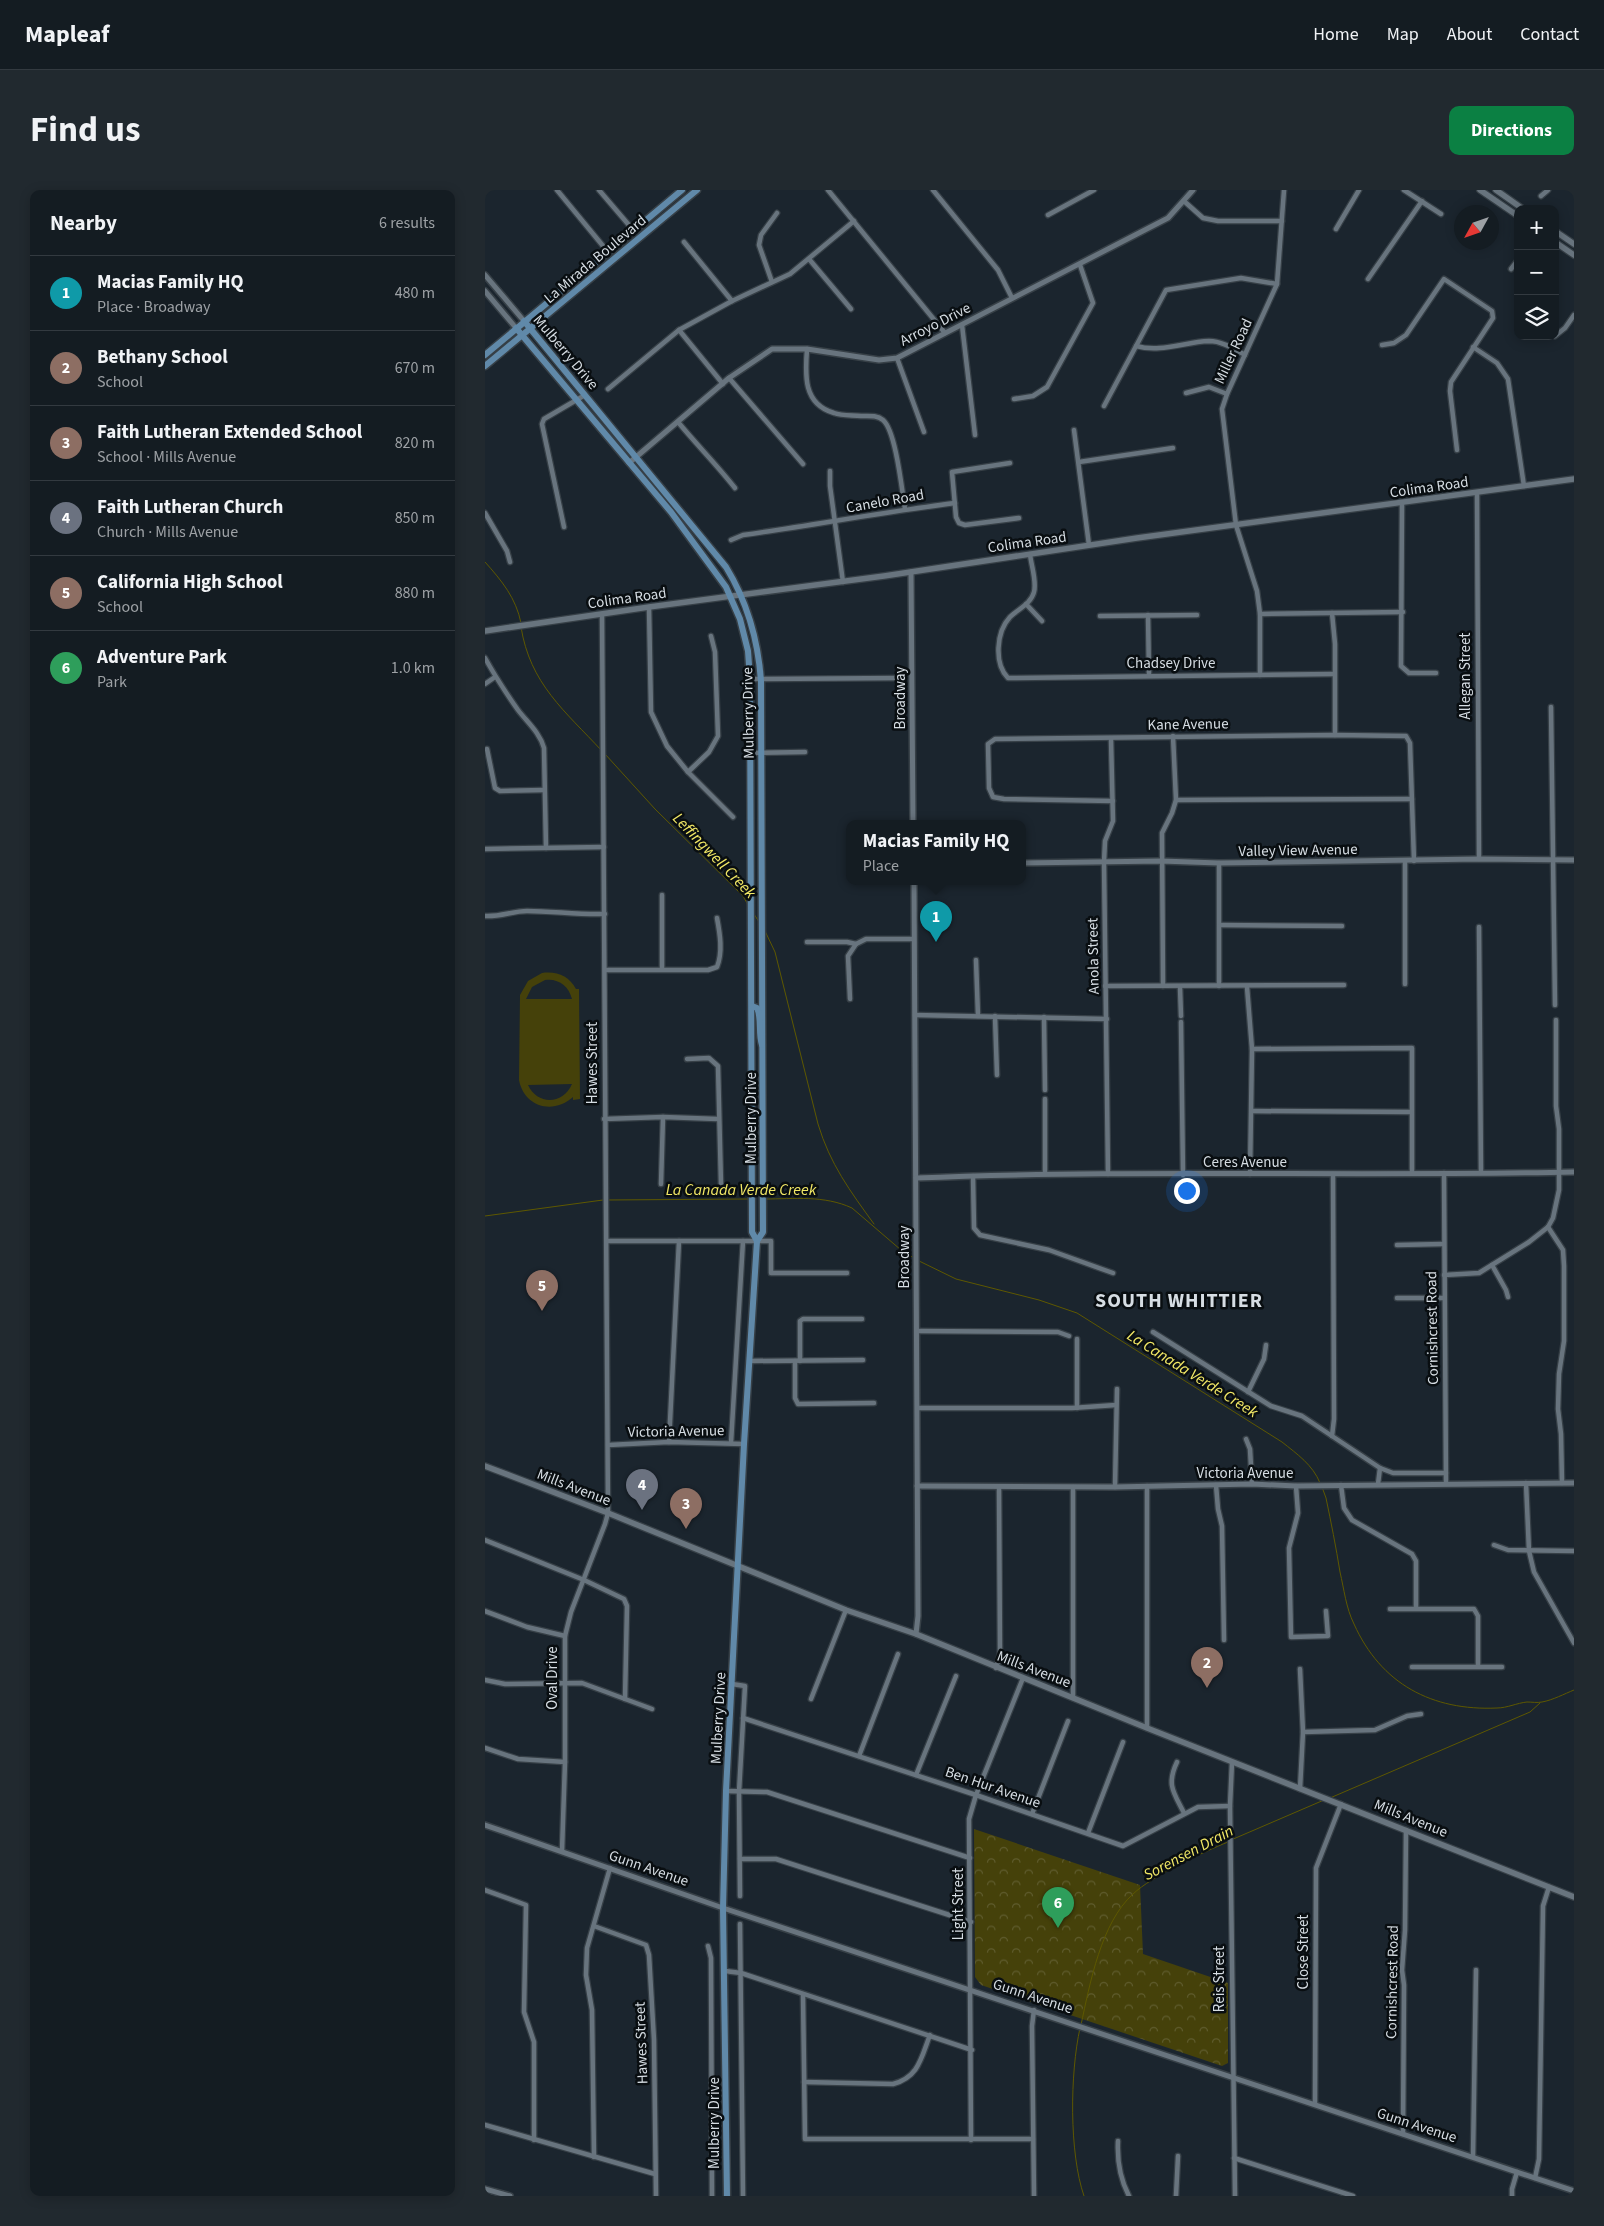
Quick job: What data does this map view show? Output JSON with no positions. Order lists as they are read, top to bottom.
{
  "streets": {
    "main road": [
      "La Mirada Boulevard",
      "Mulberry Drive",
      "Colima Road",
      "Mills Avenue"
    ],
    "street": [
      "Arroyo Drive",
      "Miller Road",
      "Canelo Road",
      "Chadsey Drive",
      "Allegan Street",
      "Broadway",
      "Kane Avenue",
      "Valley View Avenue",
      "Anola Street",
      "Hawes Street",
      "Ceres Avenue",
      "Cornishcrest Road",
      "Victoria Avenue",
      "Oval Drive",
      "Ben Hur Avenue",
      "Gunn Avenue",
      "Light Street",
      "Close Street",
      "Reis Street"
    ]
  },
  "crossings": [
    ["La Mirada Boulevard", "Mulberry Drive"],
    ["Arroyo Drive", "Mulberry Drive"],
    ["Miller Road", "Colima Road"],
    ["Mulberry Drive", "Colima Road"],
    ["Mulberry Drive", "Victoria Avenue"],
    ["Mulberry Drive", "Mills Avenue"],
    ["Mulberry Drive", "Ben Hur Avenue"],
    ["Mulberry Drive", "Gunn Avenue"],
    ["Colima Road", "Allegan Street"],
    ["Colima Road", "Broadway"],
    ["Colima Road", "Hawes Street"],
    ["Allegan Street", "Valley View Avenue"],
    ["Broadway", "Ceres Avenue"],
    ["Broadway", "Victoria Avenue"],
    ["Broadway", "Mills Avenue"],
    ["Kane Avenue", "Anola Street"],
    ["Valley View Avenue", "Anola Street"],
    ["Anola Street", "Ceres Avenue"],
    ["Hawes Street", "Victoria Avenue"],
    ["Hawes Street", "Mills Avenue"],
    ["Hawes Street", "Oval Drive"],
    ["Ceres Avenue", "Cornishcrest Road"],
    ["Cornishcrest Road", "Victoria Avenue"],
    ["Cornishcrest Road", "Mills Avenue"],
    ["Cornishcrest Road", "Gunn Avenue"],
    ["Mills Avenue", "Oval Drive"],
    ["Mills Avenue", "Light Street"],
    ["Mills Avenue", "Close Street"],
    ["Mills Avenue", "Reis Street"],
    ["Oval Drive", "Gunn Avenue"],
    ["Ben Hur Avenue", "Light Street"],
    ["Ben Hur Avenue", "Reis Street"],
    ["Gunn Avenue", "Light Street"],
    ["Gunn Avenue", "Close Street"],
    ["Gunn Avenue", "Reis Street"]
  ],
  "districts": ["SOUTH WHITTIER"],
  "water": ["Leffingwell Creek", "La Canada Verde Creek", "Sorensen Drain"],
  "north": "bottom left",
  "page": {
    "header": "Mapleaf",
    "nav": [
      "Home",
      "Map",
      "About",
      "Contact"
    ],
    "title": "Find us",
    "buttons": "Directions",
    "heading": ["Nearby", "6 results"],
    "map_buttons": ["+", "−"],
    "list": [
      {
        "mark": "1",
        "name": "Macias Family HQ",
        "note": "Place · Broadway",
        "value": "480 m"
      },
      {
        "mark": "2",
        "name": "Bethany School",
        "note": "School",
        "value": "670 m"
      },
      {
        "mark": "3",
        "name": "Faith Lutheran Extended School",
        "note": "School · Mills Avenue",
        "value": "820 m"
      },
      {
        "mark": "4",
        "name": "Faith Lutheran Church",
        "note": "Church · Mills Avenue",
        "value": "850 m"
      },
      {
        "mark": "5",
        "name": "California High School",
        "note": "School",
        "value": "880 m"
      },
      {
        "mark": "6",
        "name": "Adventure Park",
        "note": "Park",
        "value": "1.0 km"
      }
    ],
    "popup": ["Macias Family HQ", "Place"],
    "pins": [
      "1",
      "5",
      "4",
      "3",
      "2",
      "6"
    ]
  }
}
